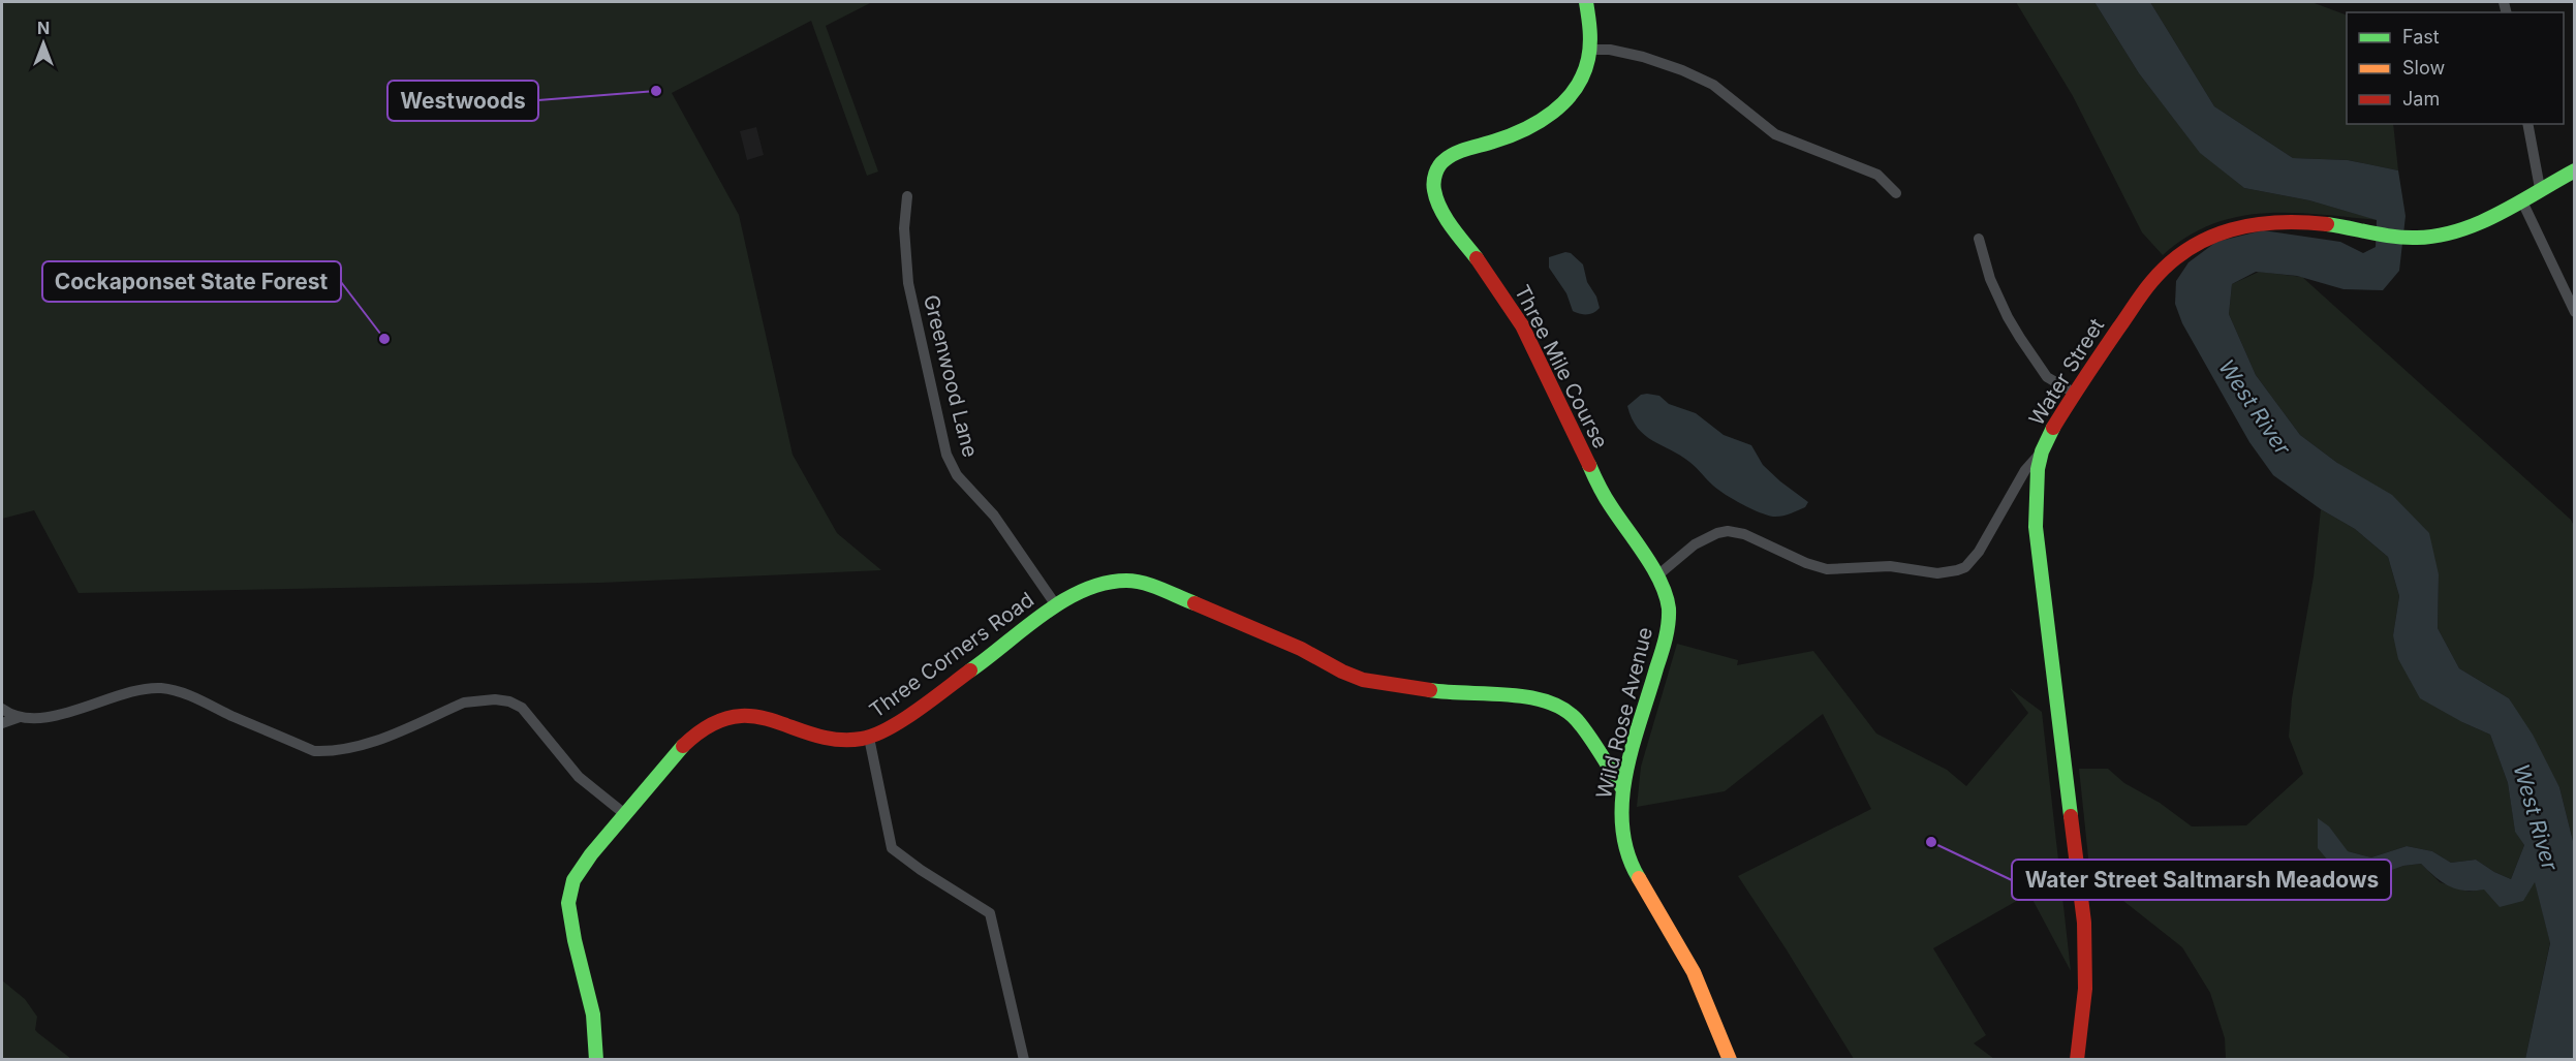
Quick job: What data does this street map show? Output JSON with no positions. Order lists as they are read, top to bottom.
{
  "streets": {
    "street": [
      "Three Mile Course",
      "Water Street",
      "Greenwood Lane",
      "Three Corners Road",
      "Wild Rose Avenue"
    ]
  },
  "crossings": [
    ["Three Mile Course", "Wild Rose Avenue"],
    ["Greenwood Lane", "Three Corners Road"],
    ["Three Corners Road", "Wild Rose Avenue"]
  ],
  "water": ["West River"],
  "places": ["Westwoods", "Cockaponset State Forest", "Water Street Saltmarsh Meadows"],
  "legend": ["Fast", "Slow", "Jam"],
  "north": "top"
}
